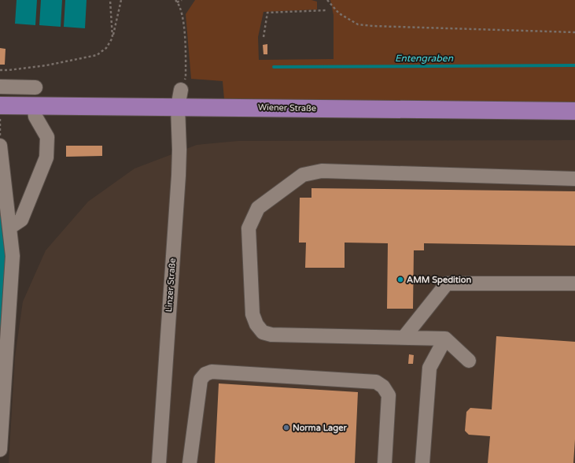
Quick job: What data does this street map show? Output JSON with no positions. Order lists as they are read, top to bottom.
{
  "streets": {
    "main road": ["Wiener Straße"],
    "street": ["Linzer Straße"]
  },
  "crossings": [
    ["Wiener Straße", "Linzer Straße"]
  ],
  "water": ["Entengraben"],
  "places": ["AMM Spedition", "Norma Lager"]
}
